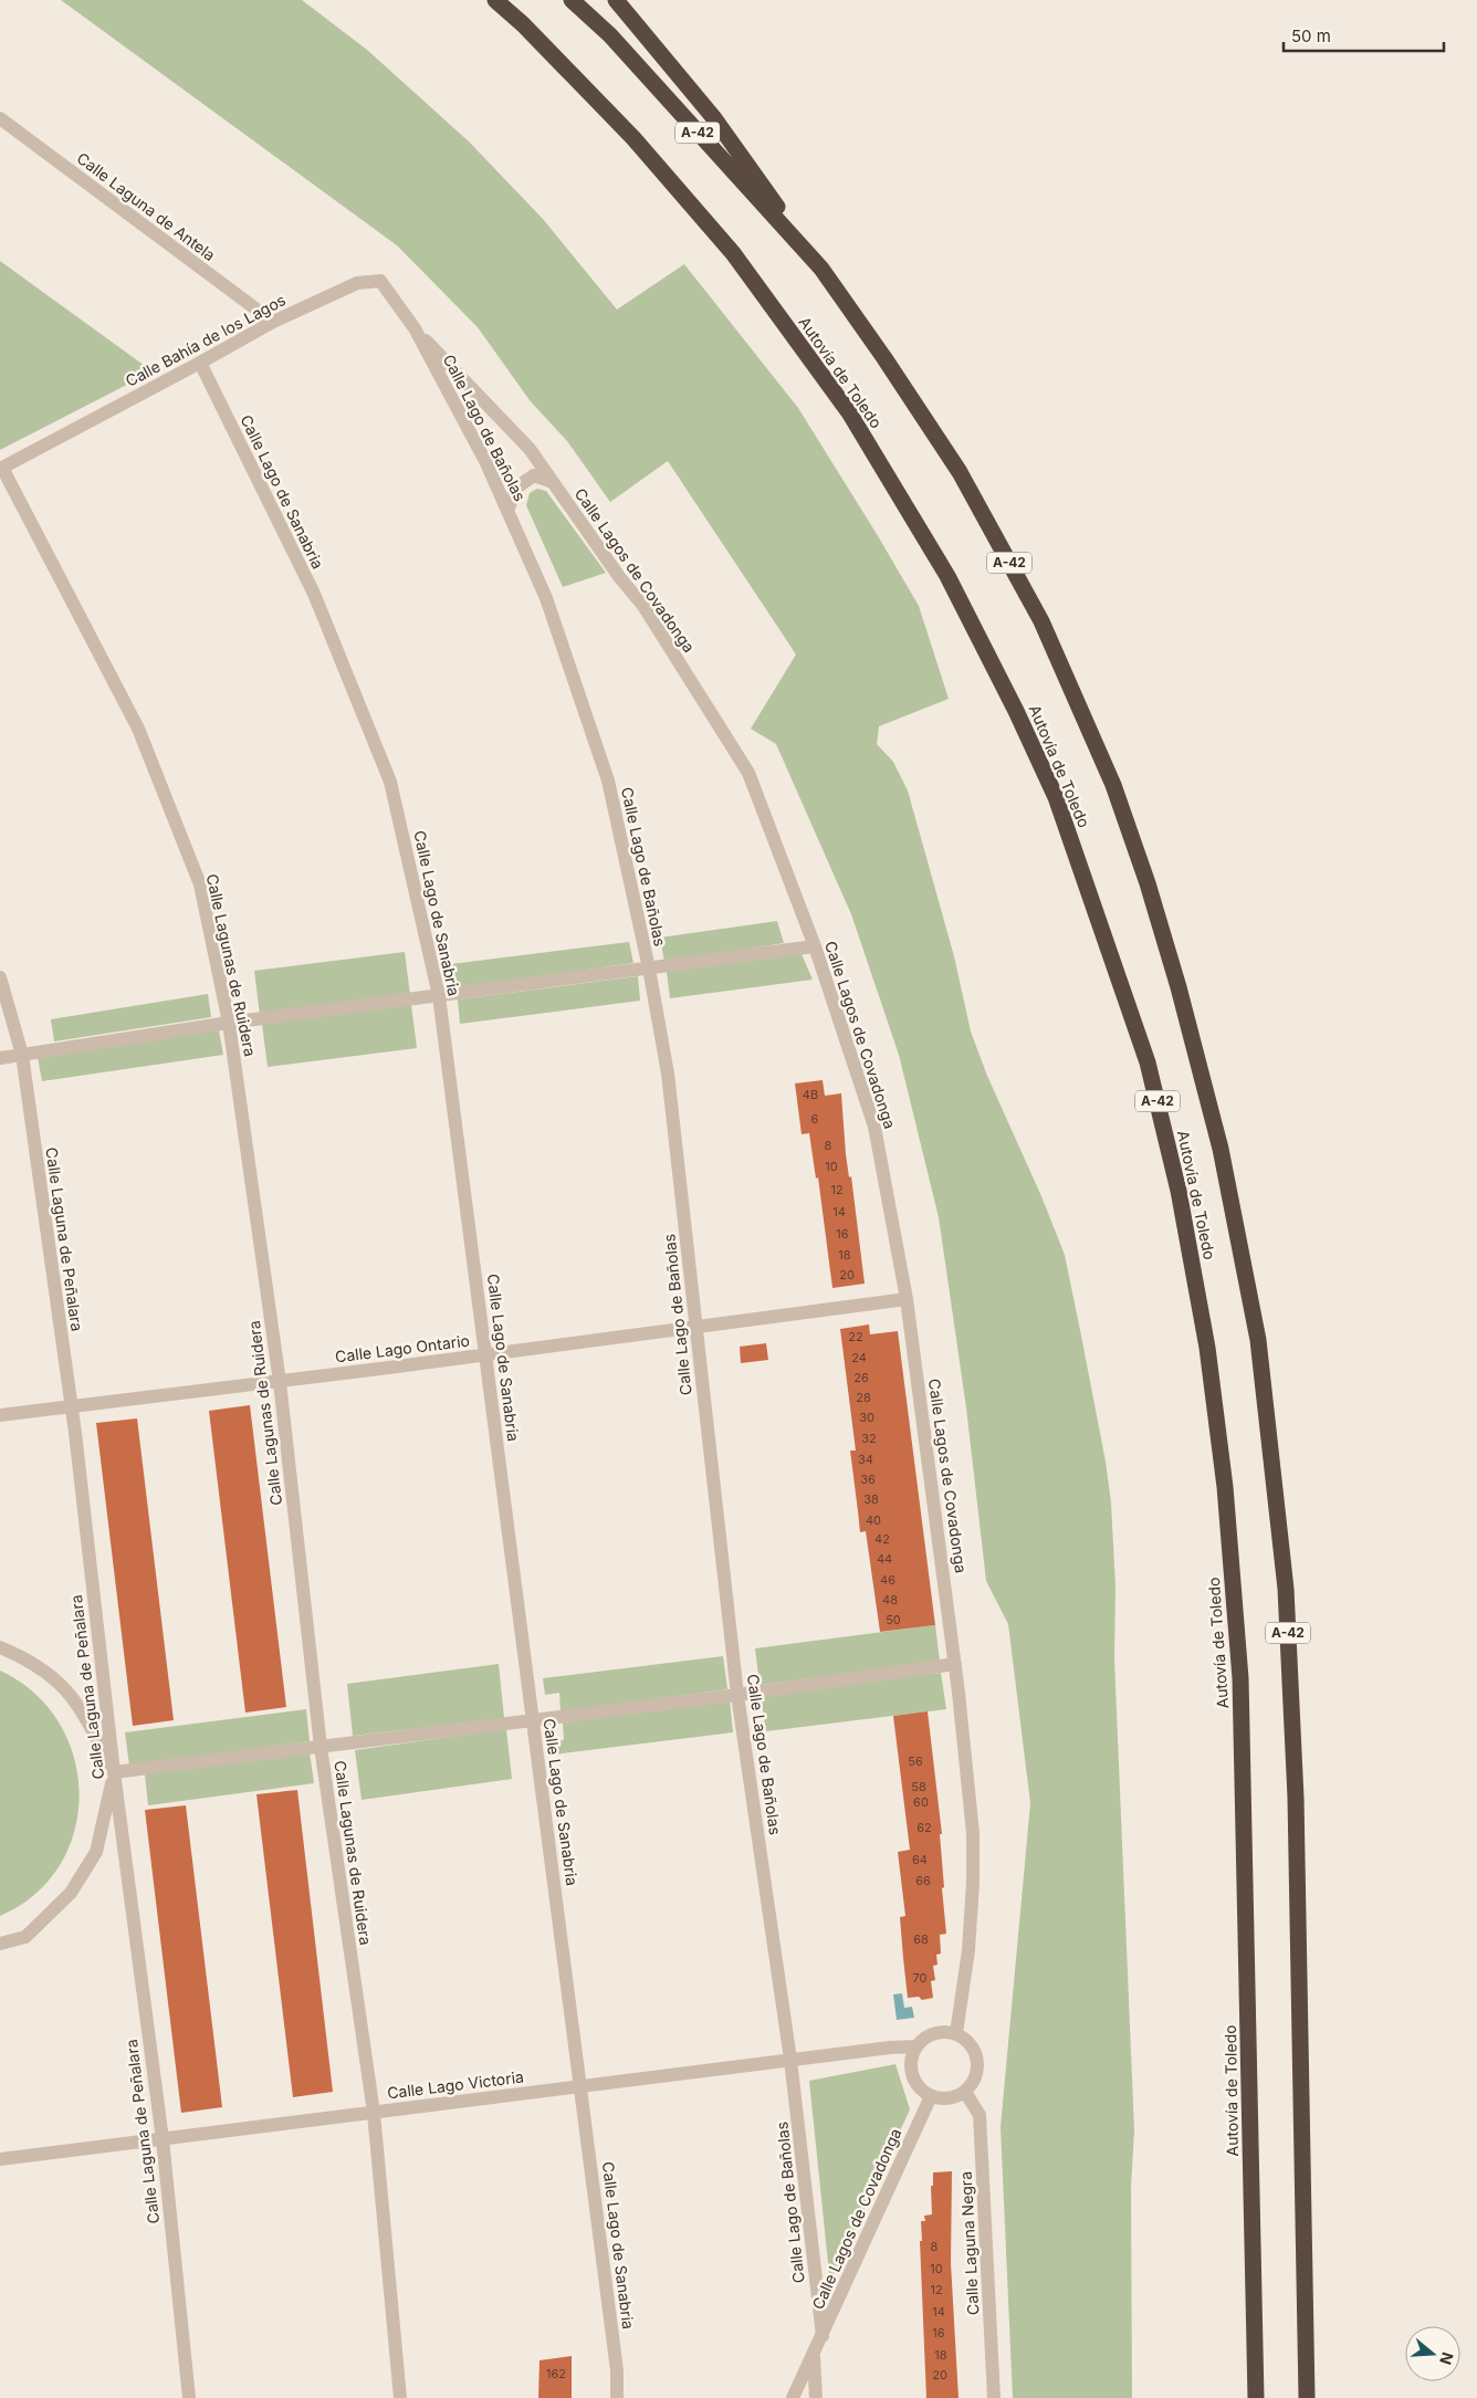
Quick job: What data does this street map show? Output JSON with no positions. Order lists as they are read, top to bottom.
{
  "streets": {
    "highway": ["A-42", "Autovía de Toledo"],
    "street": [
      "Calle Laguna de Antela",
      "Calle Bahía de los Lagos",
      "Calle Lago de Bañolas",
      "Calle Lago de Sanabria",
      "Calle Lagos de Covadonga",
      "Calle Lagunas de Ruidera",
      "Calle Laguna de Peñalara",
      "Calle Lago Ontario",
      "Calle Lago Victoria",
      "Calle Laguna Negra"
    ]
  },
  "crossings": [
    ["Calle Laguna de Antela", "Calle Bahía de los Lagos"],
    ["Calle Bahía de los Lagos", "Calle Lago de Bañolas"],
    ["Calle Bahía de los Lagos", "Calle Lago de Sanabria"],
    ["Calle Bahía de los Lagos", "Calle Lagos de Covadonga"],
    ["Calle Bahía de los Lagos", "Calle Lagunas de Ruidera"],
    ["Calle Lago de Bañolas", "Calle Lagos de Covadonga"],
    ["Calle Lago de Bañolas", "Calle Lago Ontario"],
    ["Calle Lago de Bañolas", "Calle Lago Victoria"],
    ["Calle Lago de Sanabria", "Calle Lago Ontario"],
    ["Calle Lago de Sanabria", "Calle Lago Victoria"],
    ["Calle Lagos de Covadonga", "Calle Lago Ontario"],
    ["Calle Lagos de Covadonga", "Calle Lago Victoria"],
    ["Calle Lagos de Covadonga", "Calle Laguna Negra"],
    ["Calle Lagunas de Ruidera", "Calle Lago Ontario"],
    ["Calle Lagunas de Ruidera", "Calle Lago Victoria"],
    ["Calle Laguna de Peñalara", "Calle Lago Ontario"],
    ["Calle Laguna de Peñalara", "Calle Lago Victoria"],
    ["Calle Lago Victoria", "Calle Laguna Negra"]
  ],
  "house_numbers": [
    "4B",
    "6",
    "8",
    "10",
    "12",
    "14",
    "16",
    "18",
    "20",
    "22",
    "24",
    "26",
    "28",
    "30",
    "32",
    "34",
    "36",
    "38",
    "40",
    "42",
    "44",
    "46",
    "48",
    "50",
    "56",
    "58",
    "60",
    "62",
    "64",
    "66",
    "68",
    "70",
    "8",
    "10",
    "12",
    "14",
    "16",
    "18",
    "162",
    "20"
  ],
  "scale_bar": "50 m",
  "north": "right"
}
